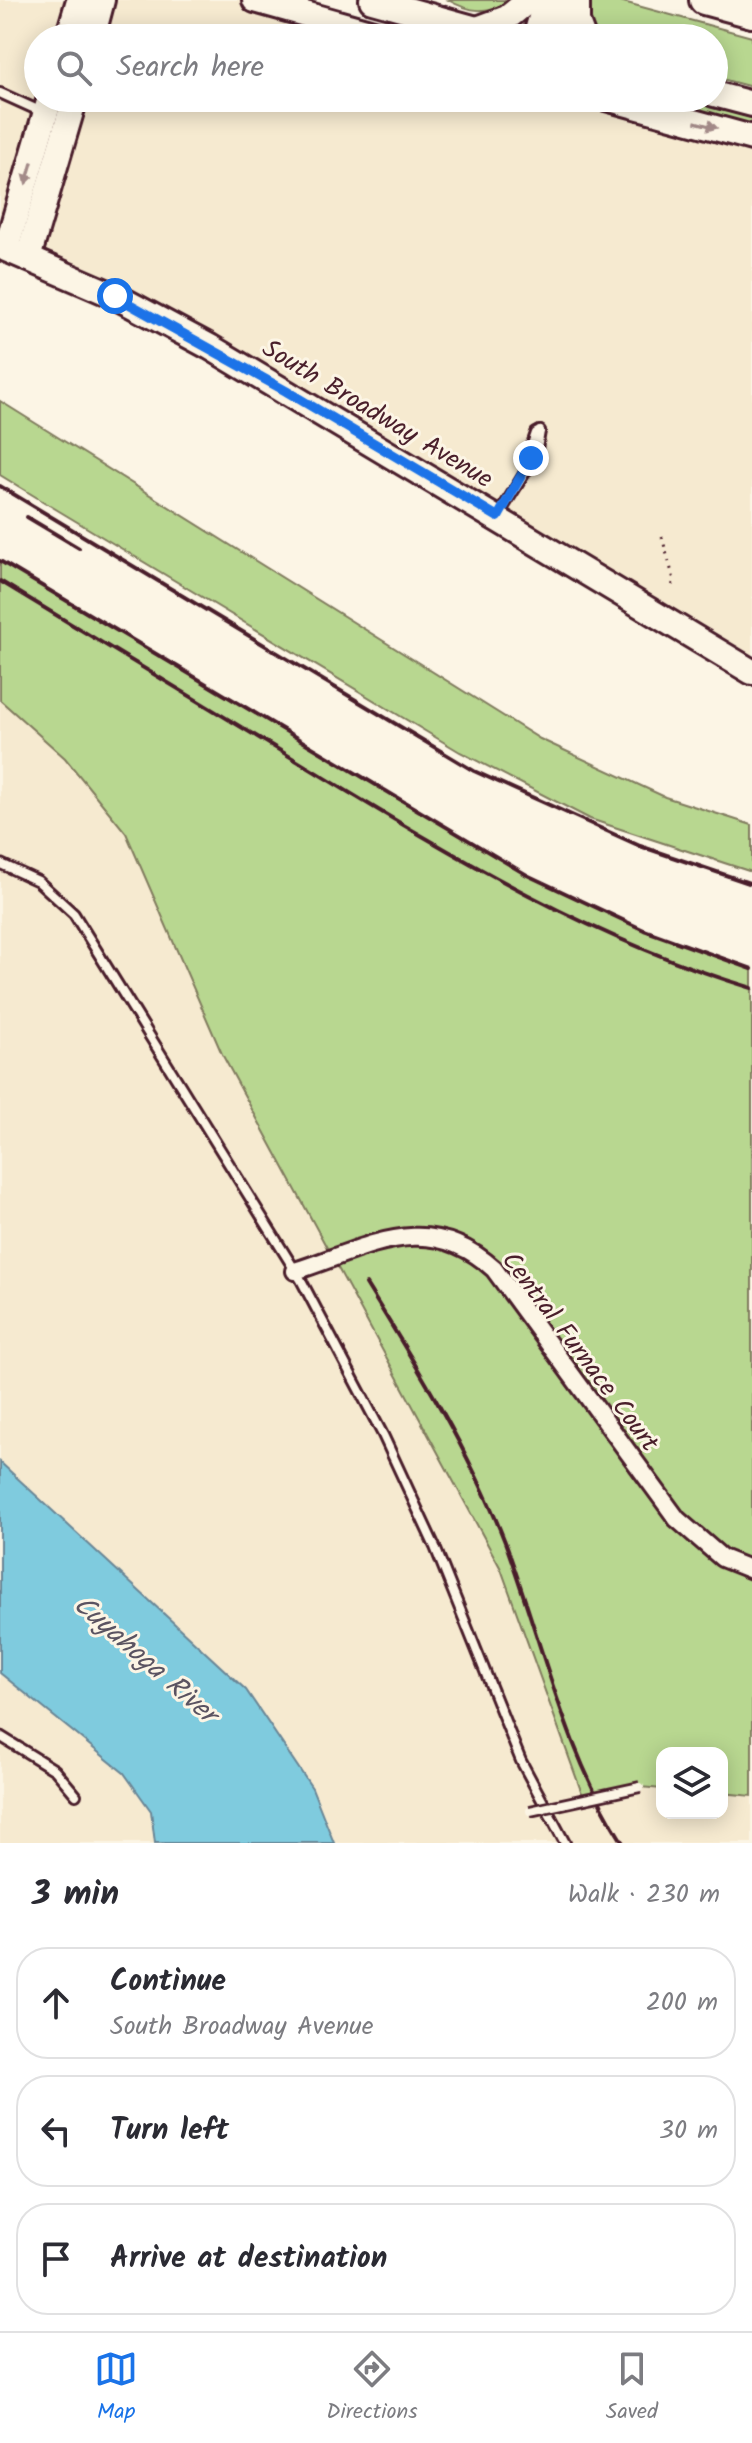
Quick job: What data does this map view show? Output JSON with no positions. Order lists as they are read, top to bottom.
{
  "streets": {
    "main road": ["South Broadway Avenue"],
    "street": ["Central Furnace Court"]
  },
  "water": ["Cuyahoga River"],
  "page": {
    "search": "Search here",
    "heading": ["3 min", "Walk · 230 m"],
    "list": [
      ["Continue", "South Broadway Avenue", "200 m"],
      ["Turn left", "30 m"],
      "Arrive at destination"
    ],
    "nav": ["Map", "Directions", "Saved"]
  }
}
